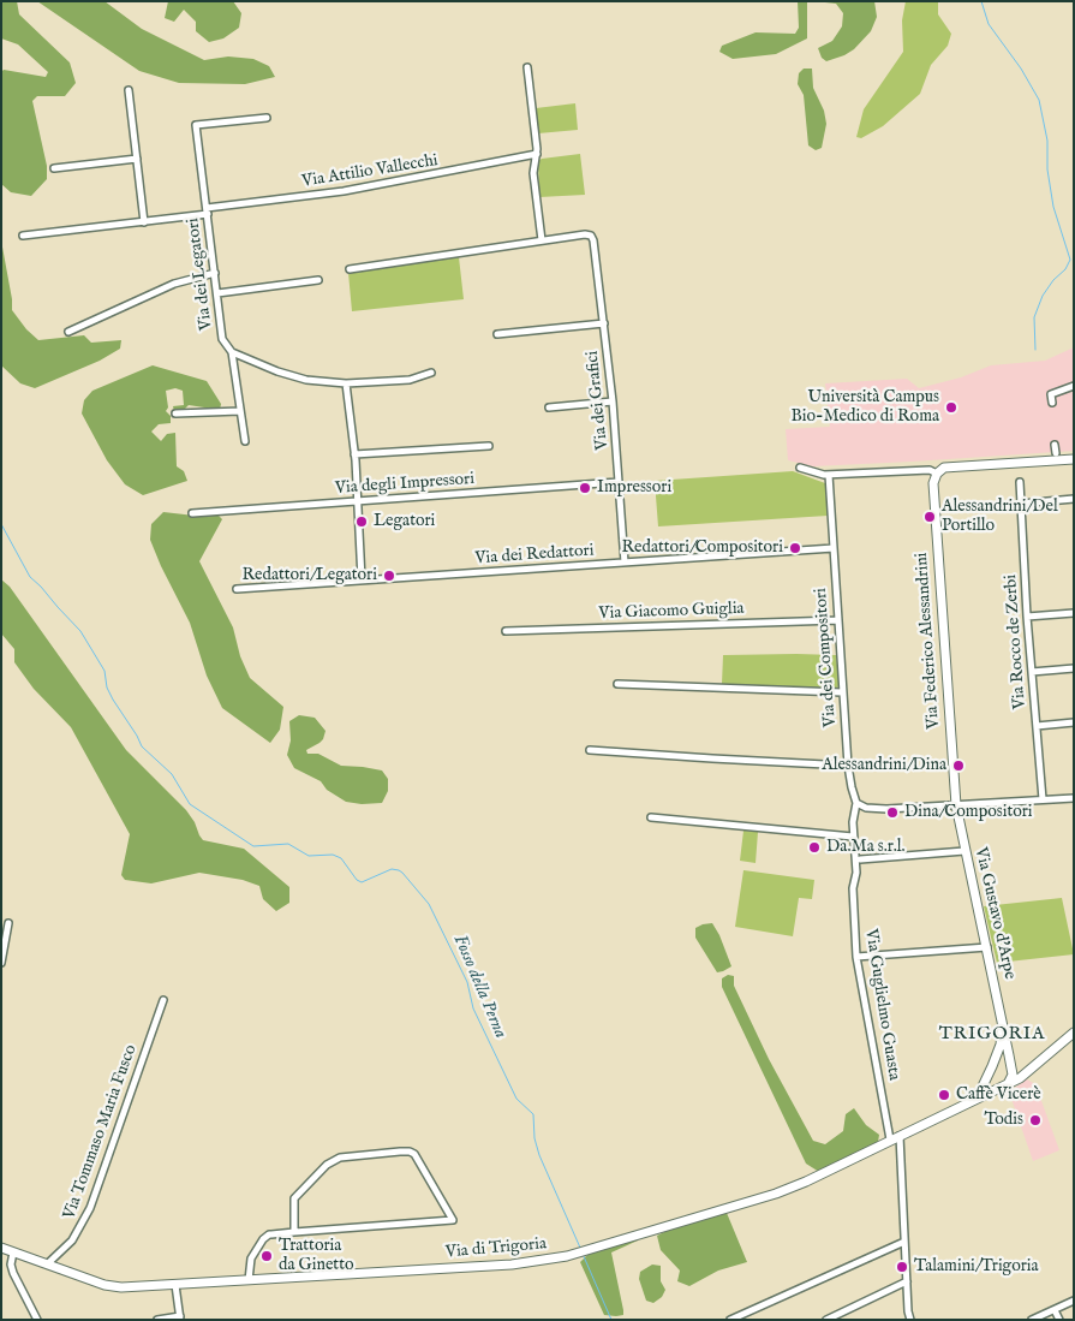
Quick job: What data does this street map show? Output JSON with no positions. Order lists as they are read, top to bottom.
{
  "streets": {
    "street": [
      "Via Attilio Vallecchi",
      "Via dei Legatori",
      "Via dei Grafici",
      "Via degli Impressori",
      "Via dei Redattori",
      "Via Giacomo Guiglia",
      "Via Federico Alessandrini",
      "Via Rocco de Zerbi",
      "Via dei Compositori",
      "Via Gustavo d'Arpe",
      "Via Guglielmo Guasta",
      "Via Tommaso Maria Fusco",
      "Via di Trigoria"
    ]
  },
  "crossings": [
    ["Via Attilio Vallecchi", "Via dei Legatori"],
    ["Via dei Grafici", "Via degli Impressori"],
    ["Via dei Grafici", "Via dei Redattori"],
    ["Via dei Redattori", "Via dei Compositori"],
    ["Via Giacomo Guiglia", "Via dei Compositori"],
    ["Via Federico Alessandrini", "Via Gustavo d'Arpe"],
    ["Via dei Compositori", "Via Guglielmo Guasta"],
    ["Via Gustavo d'Arpe", "Via di Trigoria"],
    ["Via Guglielmo Guasta", "Via di Trigoria"],
    ["Via Tommaso Maria Fusco", "Via di Trigoria"]
  ],
  "districts": ["TRIGORIA"],
  "water": ["Fosso della Perna"],
  "places": [
    "Università Campus Bio-Medico di Roma",
    "Impressori",
    "Alessandrini/Del Portillo",
    "Legatori",
    "Redattori/Compositori",
    "Redattori/Legatori",
    "Alessandrini/Dina",
    "Dina/Compositori",
    "Da.Ma s.r.l.",
    "Caffè Vicerè",
    "Todis",
    "Trattoria da Ginetto",
    "Talamini/Trigoria"
  ]
}
